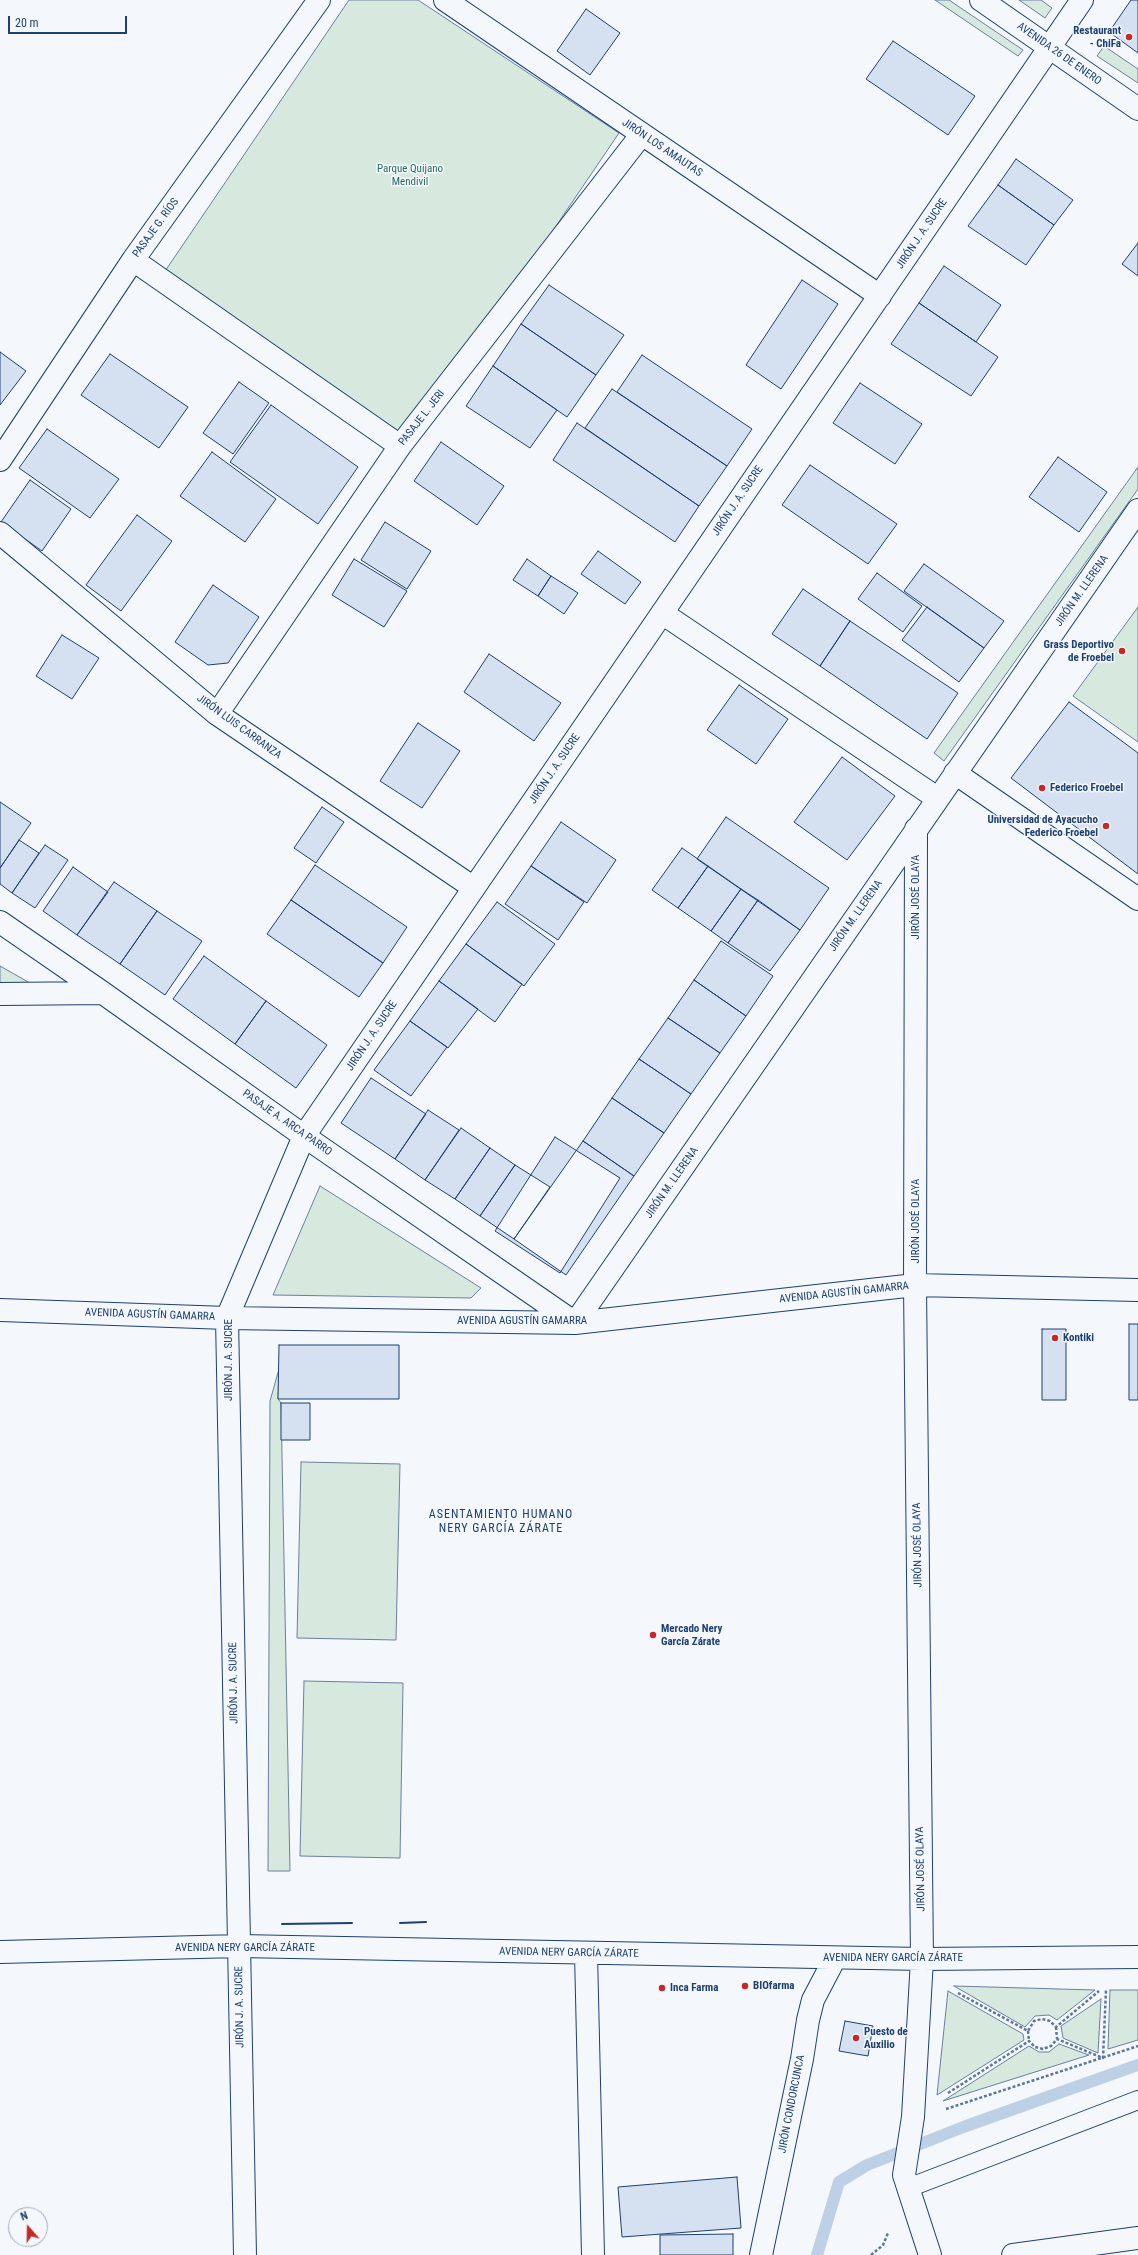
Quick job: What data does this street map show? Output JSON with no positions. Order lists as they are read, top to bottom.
{
  "streets": {
    "street": [
      "AVENIDA 26 DE ENERO",
      "JIRÓN LOS AMAUTAS",
      "PASAJE G. RÍOS",
      "JIRÓN J. A. SUCRE",
      "PASAJE L. JERI",
      "JIRÓN M. LLERENA",
      "JIRÓN LUIS CARRANZA",
      "JIRÓN JOSÉ OLAYA",
      "PASAJE A. ARCA PARRO",
      "AVENIDA AGUSTÍN GAMARRA",
      "AVENIDA NERY GARCÍA ZÁRATE",
      "JIRÓN CONDORCUNCA"
    ]
  },
  "crossings": [
    ["AVENIDA 26 DE ENERO", "JIRÓN J. A. SUCRE"],
    ["JIRÓN LOS AMAUTAS", "JIRÓN J. A. SUCRE"],
    ["JIRÓN LOS AMAUTAS", "PASAJE L. JERI"],
    ["JIRÓN J. A. SUCRE", "JIRÓN LUIS CARRANZA"],
    ["JIRÓN J. A. SUCRE", "PASAJE A. ARCA PARRO"],
    ["JIRÓN J. A. SUCRE", "AVENIDA AGUSTÍN GAMARRA"],
    ["JIRÓN J. A. SUCRE", "AVENIDA NERY GARCÍA ZÁRATE"],
    ["PASAJE L. JERI", "JIRÓN LUIS CARRANZA"],
    ["JIRÓN M. LLERENA", "JIRÓN JOSÉ OLAYA"],
    ["JIRÓN M. LLERENA", "PASAJE A. ARCA PARRO"],
    ["JIRÓN M. LLERENA", "AVENIDA AGUSTÍN GAMARRA"],
    ["JIRÓN JOSÉ OLAYA", "AVENIDA AGUSTÍN GAMARRA"],
    ["JIRÓN JOSÉ OLAYA", "AVENIDA NERY GARCÍA ZÁRATE"],
    ["PASAJE A. ARCA PARRO", "AVENIDA AGUSTÍN GAMARRA"],
    ["AVENIDA NERY GARCÍA ZÁRATE", "JIRÓN CONDORCUNCA"]
  ],
  "districts": ["ASENTAMIENTO HUMANO NERY GARCÍA ZÁRATE"],
  "parks": ["Parque Quijano Mendivil"],
  "places": [
    "Restaurant - ChiFa",
    "Grass Deportivo de Froebel",
    "Federico Froebel",
    "Universidad de Ayacucho Federico Froebel",
    "Kontiki",
    "Mercado Nery García Zárate",
    "BIOfarma",
    "Inca Farma",
    "Puesto de Auxilio"
  ],
  "scale_bar": "20 m",
  "north": "top"
}
